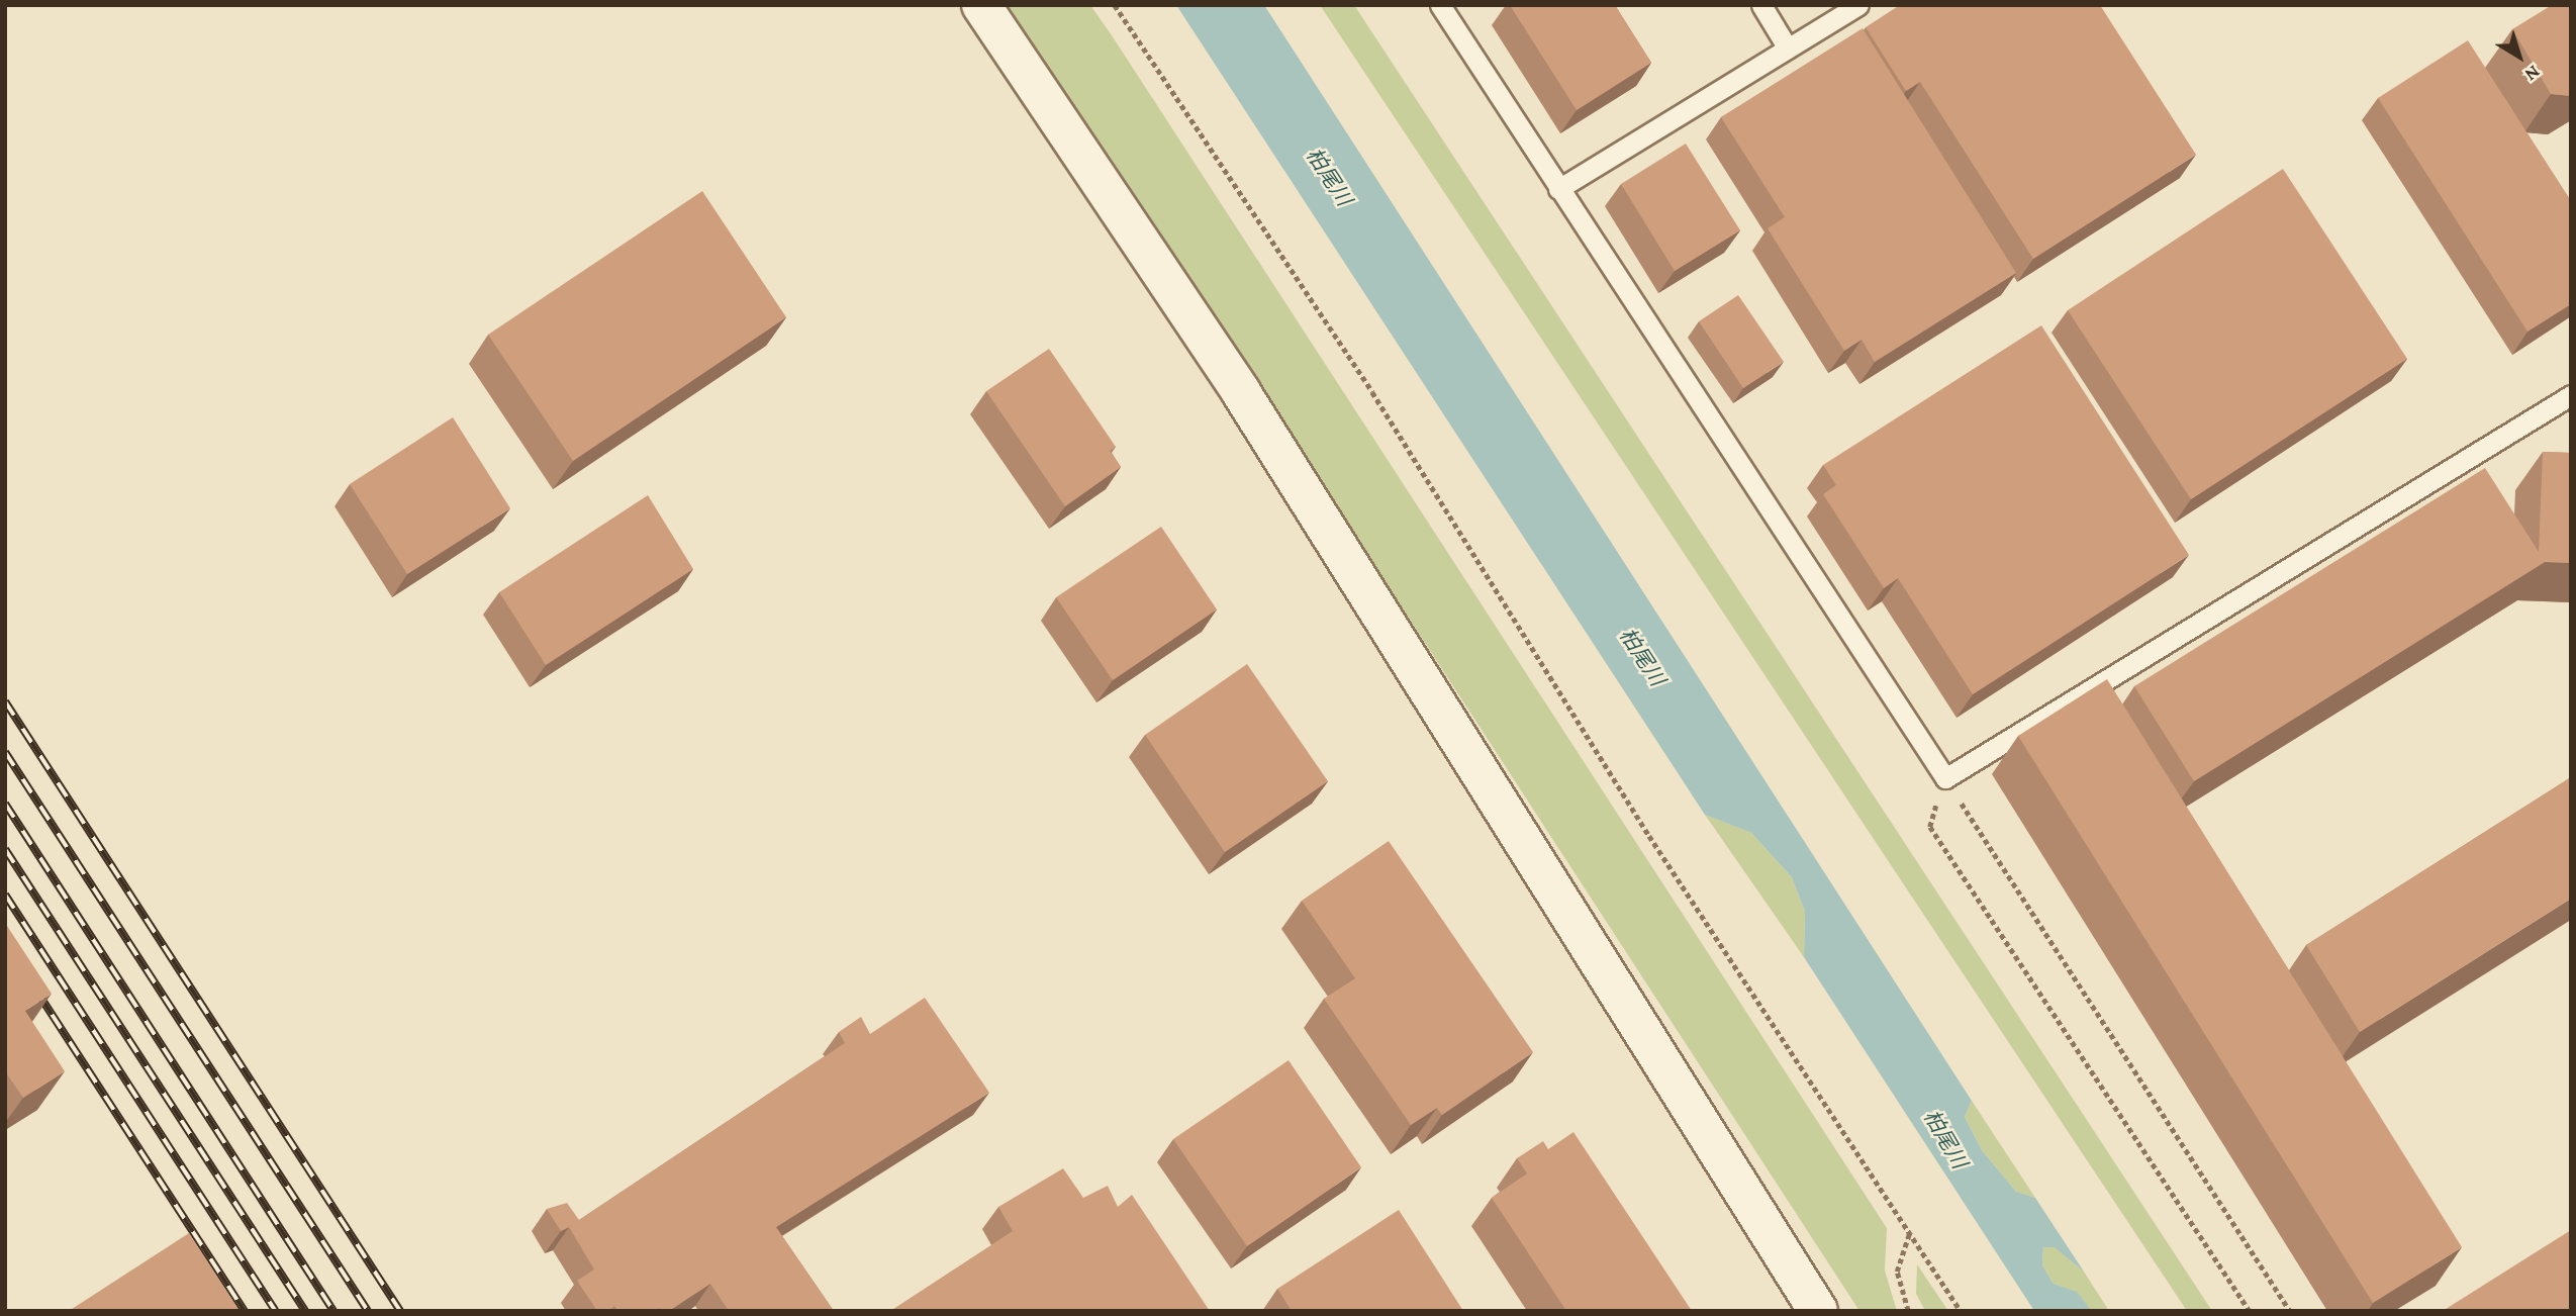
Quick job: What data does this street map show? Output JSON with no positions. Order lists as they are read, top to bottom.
{
  "water": ["柏尾川"],
  "north": "bottom right"
}
